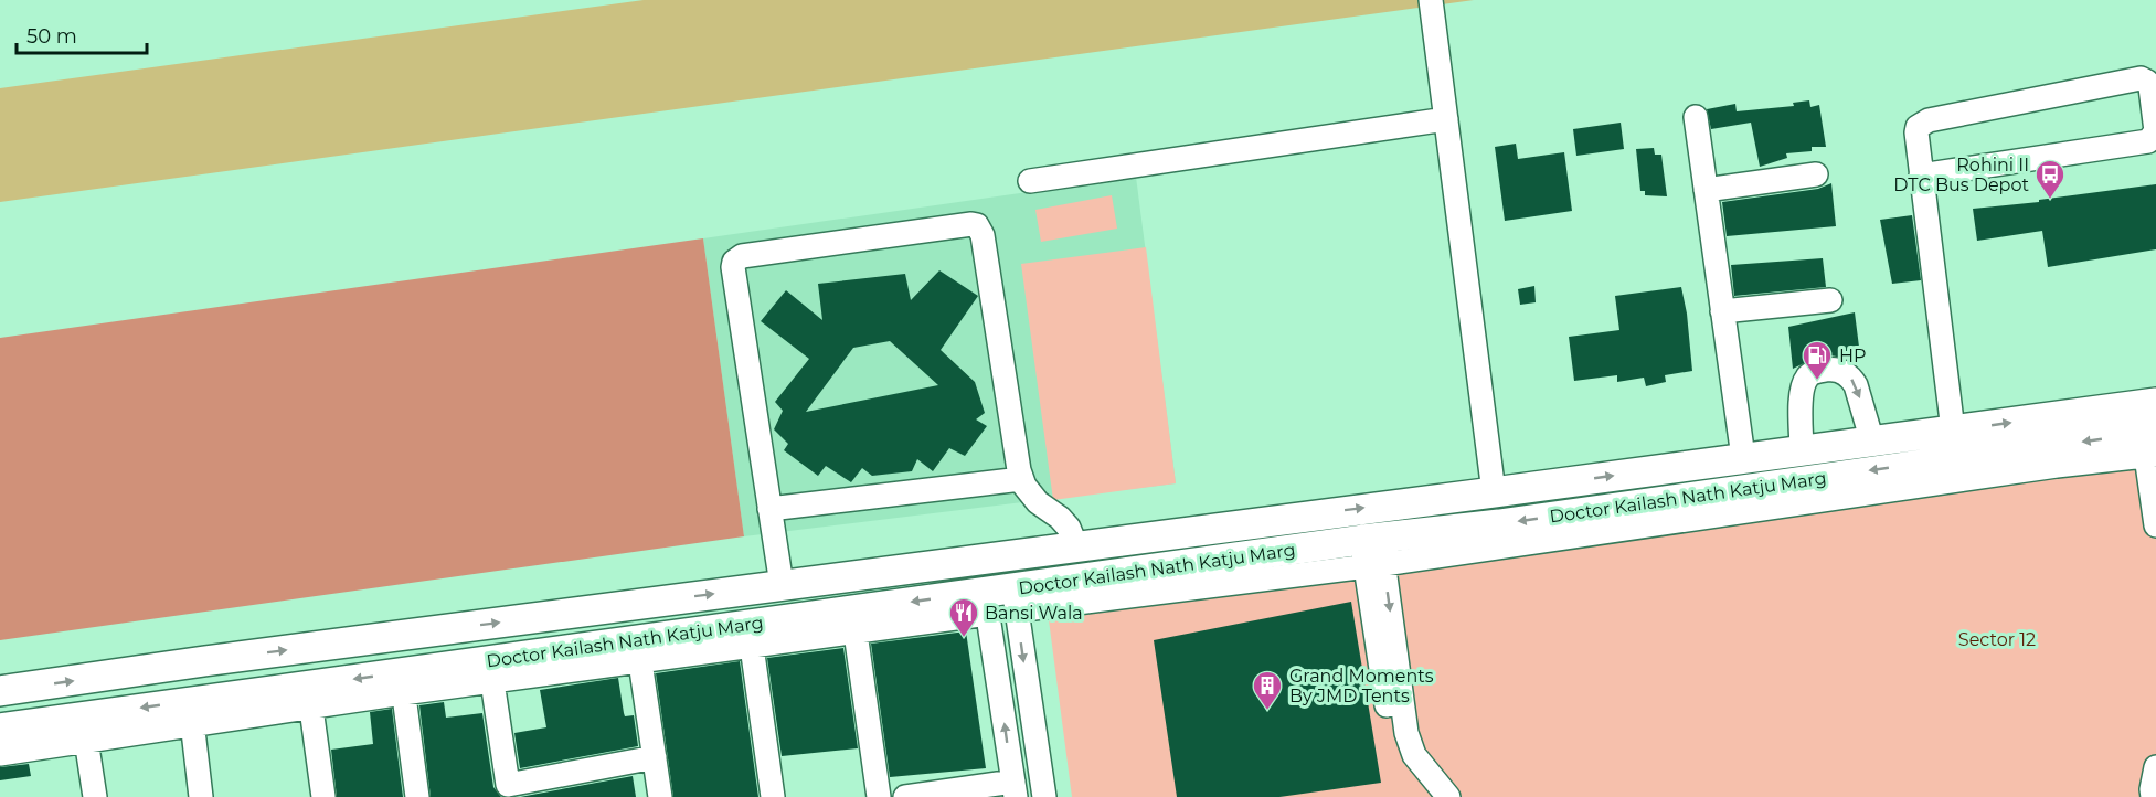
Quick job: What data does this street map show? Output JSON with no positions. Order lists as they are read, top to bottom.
{
  "streets": {
    "main road": ["Doctor Kailash Nath Katju Marg"]
  },
  "parks": ["Sector 12"],
  "places": {
    "bus stop": ["Rohini II DTC Bus Depot"],
    "fuel station": ["HP"],
    "restaurant": ["Bansi Wala"],
    "building": ["Grand Moments By JMD Tents"]
  },
  "scale_bar": "50 m"
}
